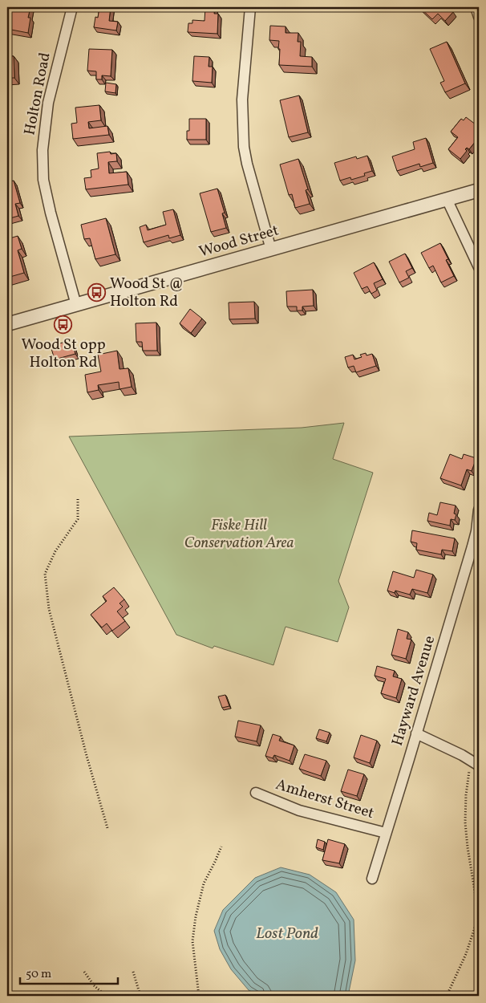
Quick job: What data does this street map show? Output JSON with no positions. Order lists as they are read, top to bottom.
{
  "streets": {
    "street": [
      "Holton Road",
      "Wood Street",
      "Hayward Avenue",
      "Amherst Street"
    ]
  },
  "crossings": [
    ["Holton Road", "Wood Street"],
    ["Hayward Avenue", "Amherst Street"]
  ],
  "water": ["Lost Pond"],
  "parks": ["Fiske Hill Conservation Area"],
  "places": {
    "bus stop": ["Wood St @ Holton Rd", "Wood St opp Holton Rd"]
  },
  "scale_bar": "50 m"
}
